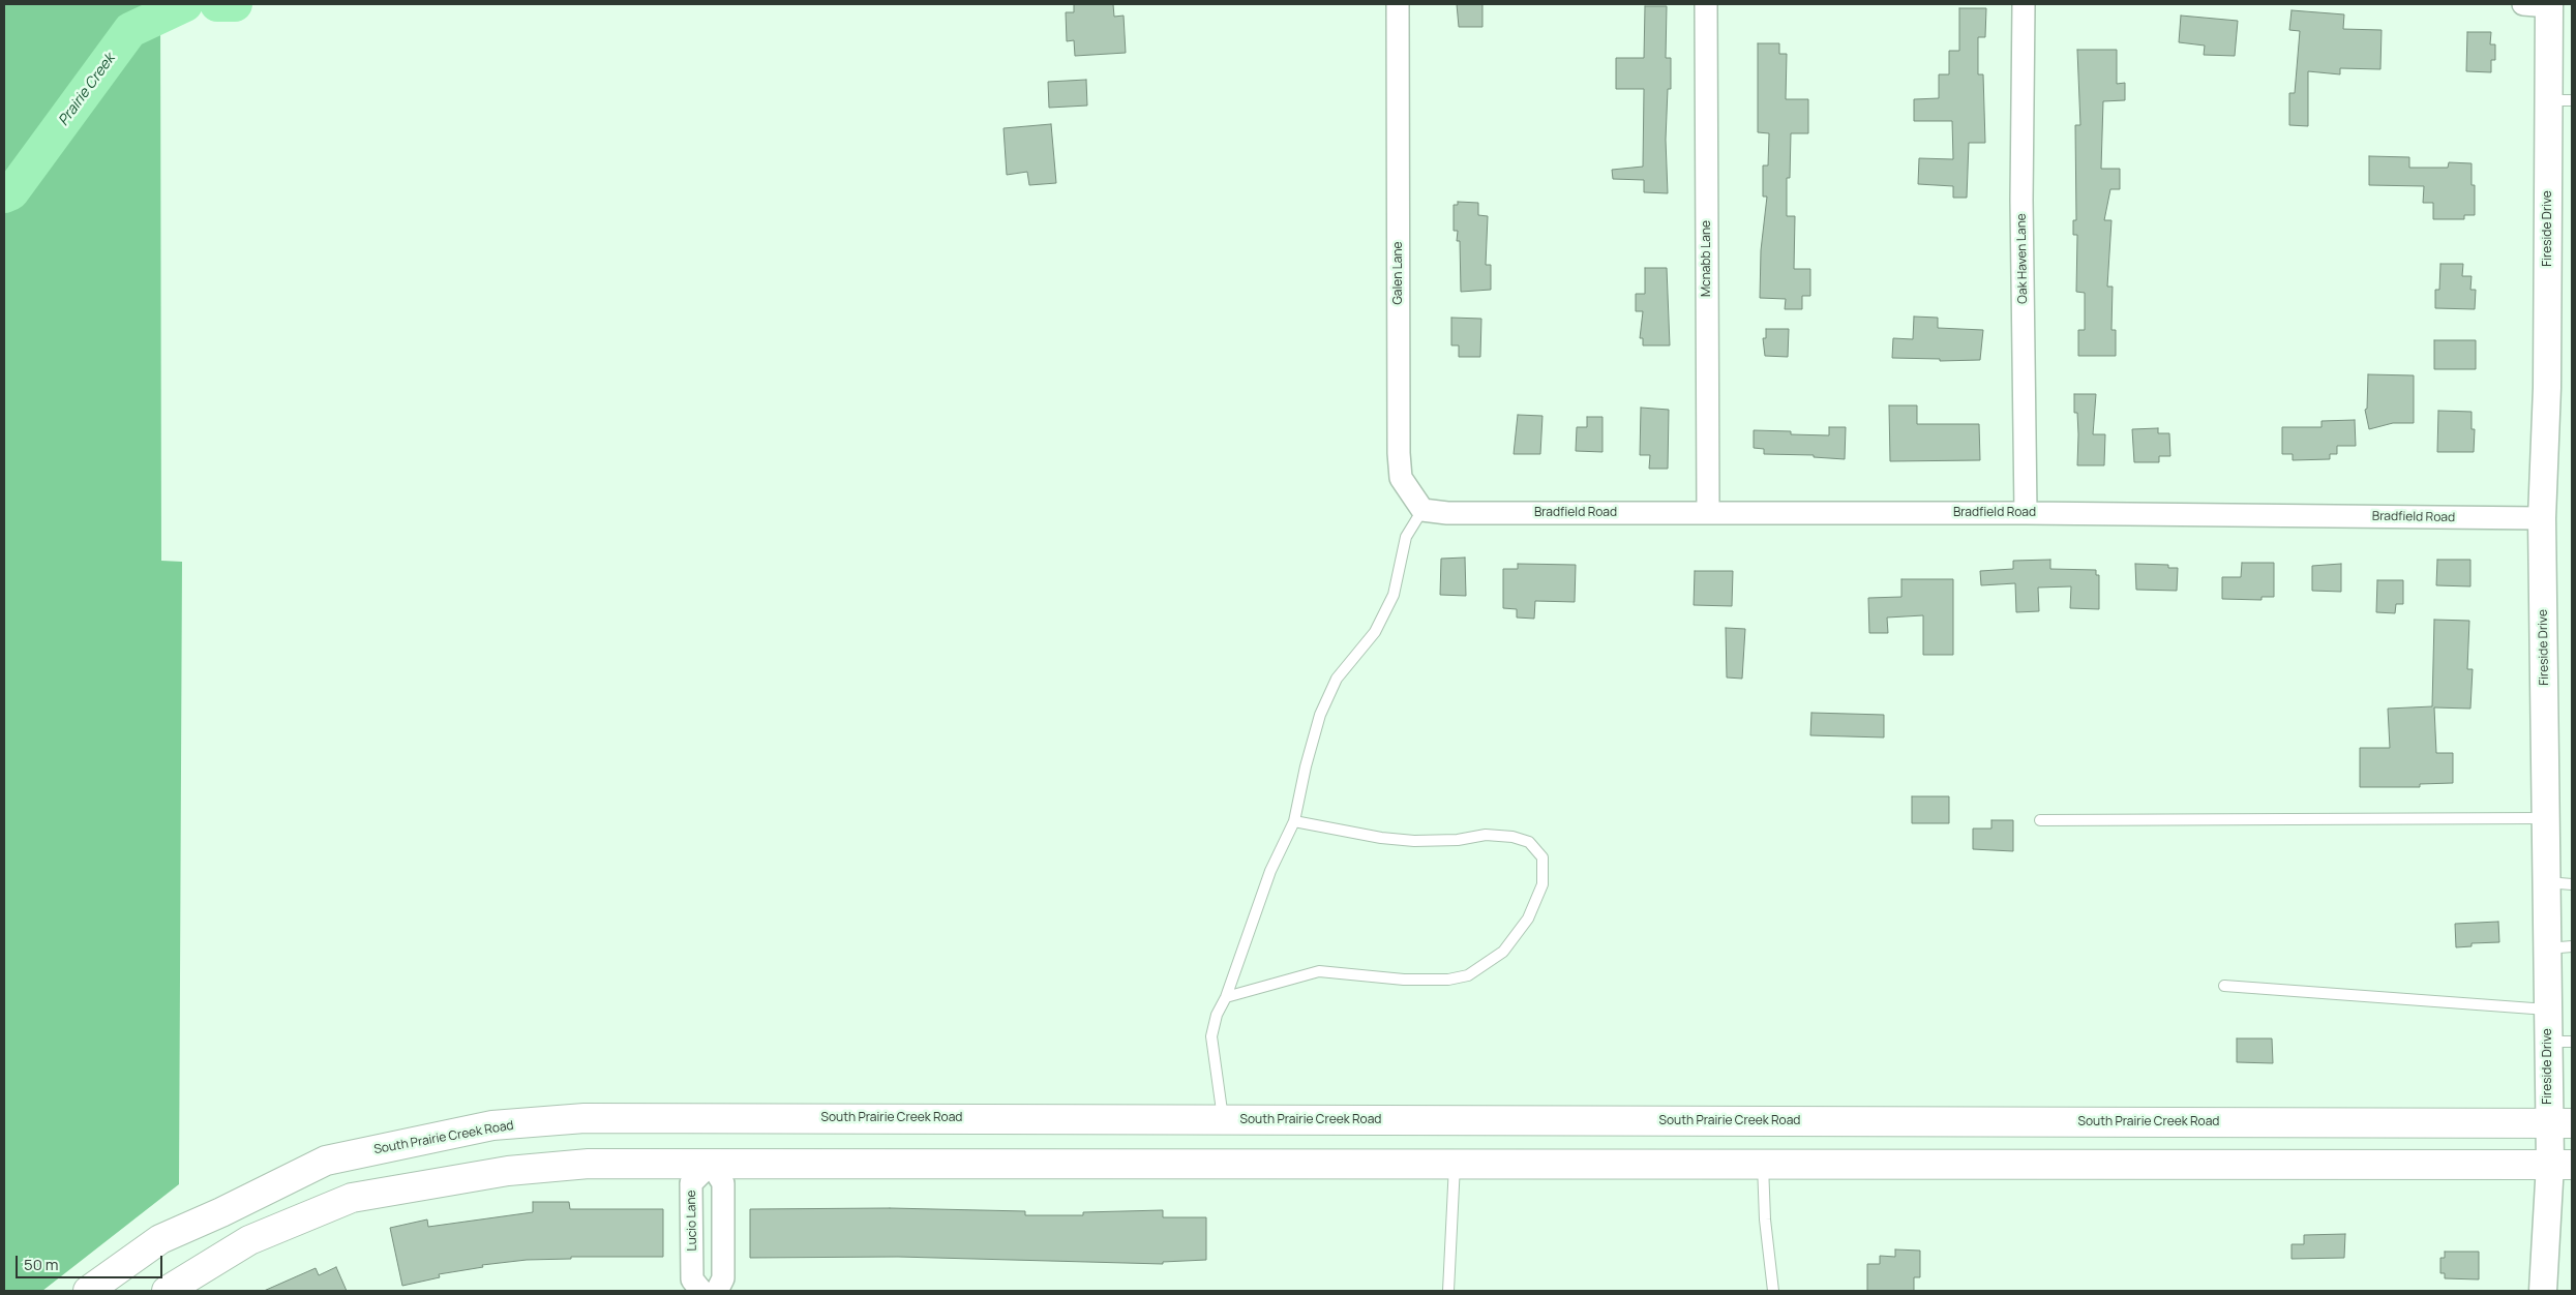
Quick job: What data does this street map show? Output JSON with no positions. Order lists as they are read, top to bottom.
{
  "streets": {
    "main road": ["South Prairie Creek Road"],
    "street": [
      "Fireside Drive",
      "Mcnabb Lane",
      "Oak Haven Lane",
      "Galen Lane",
      "Bradfield Road",
      "Lucio Lane"
    ]
  },
  "crossings": [
    ["Fireside Drive", "Bradfield Road"],
    ["Fireside Drive", "South Prairie Creek Road"],
    ["Mcnabb Lane", "Bradfield Road"],
    ["Oak Haven Lane", "Bradfield Road"],
    ["Galen Lane", "Bradfield Road"]
  ],
  "water": ["Prairie Creek"],
  "scale_bar": "50 m"
}
